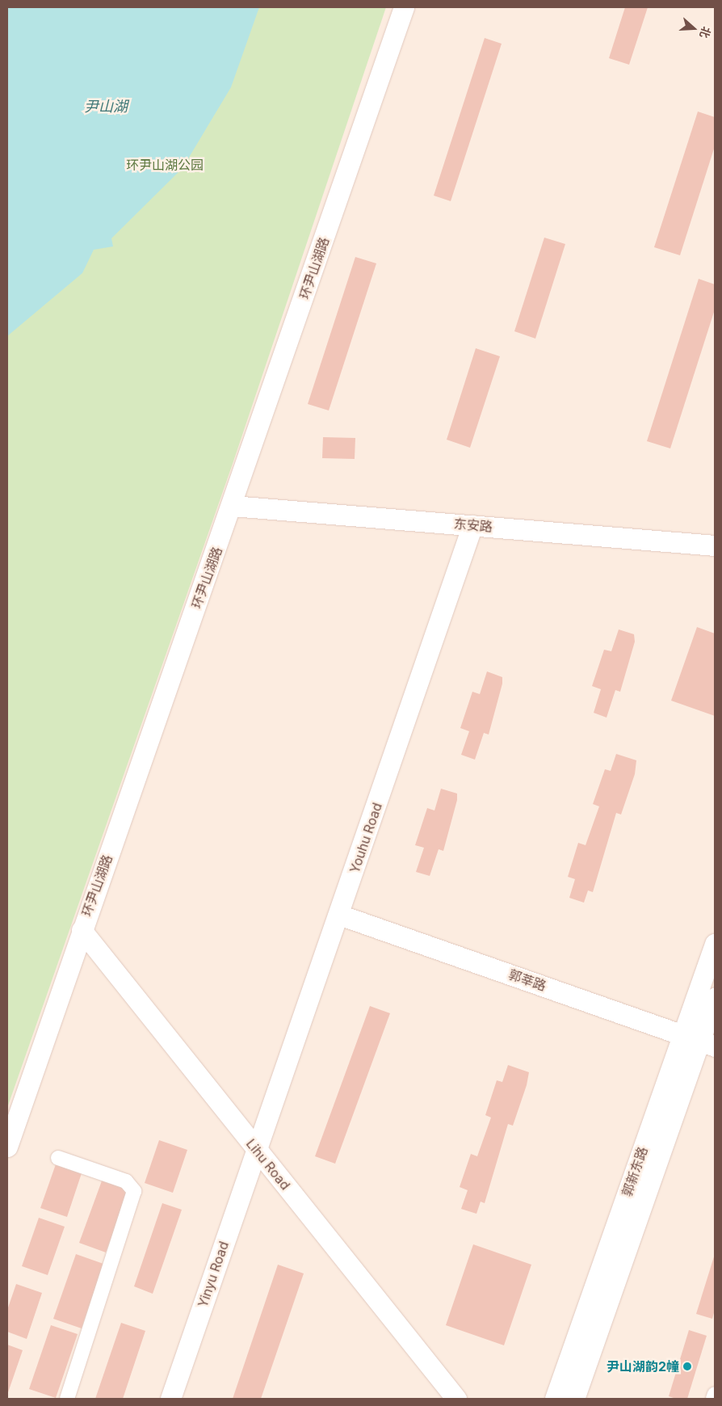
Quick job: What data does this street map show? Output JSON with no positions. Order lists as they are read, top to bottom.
{
  "streets": {
    "street": [
      "环尹山湖路",
      "东安路",
      "Youhu Road",
      "郭莘路",
      "Lihu Road",
      "郭新东路",
      "Yinyu Road"
    ]
  },
  "crossings": [
    ["环尹山湖路", "东安路"],
    ["环尹山湖路", "Lihu Road"],
    ["东安路", "Youhu Road"],
    ["Youhu Road", "郭莘路"],
    ["Youhu Road", "Lihu Road"],
    ["Youhu Road", "Yinyu Road"],
    ["郭莘路", "郭新东路"],
    ["Lihu Road", "Yinyu Road"]
  ],
  "water": ["尹山湖"],
  "parks": ["环尹山湖公园"],
  "places": ["尹山湖韵2幢"],
  "north": "right"
}
